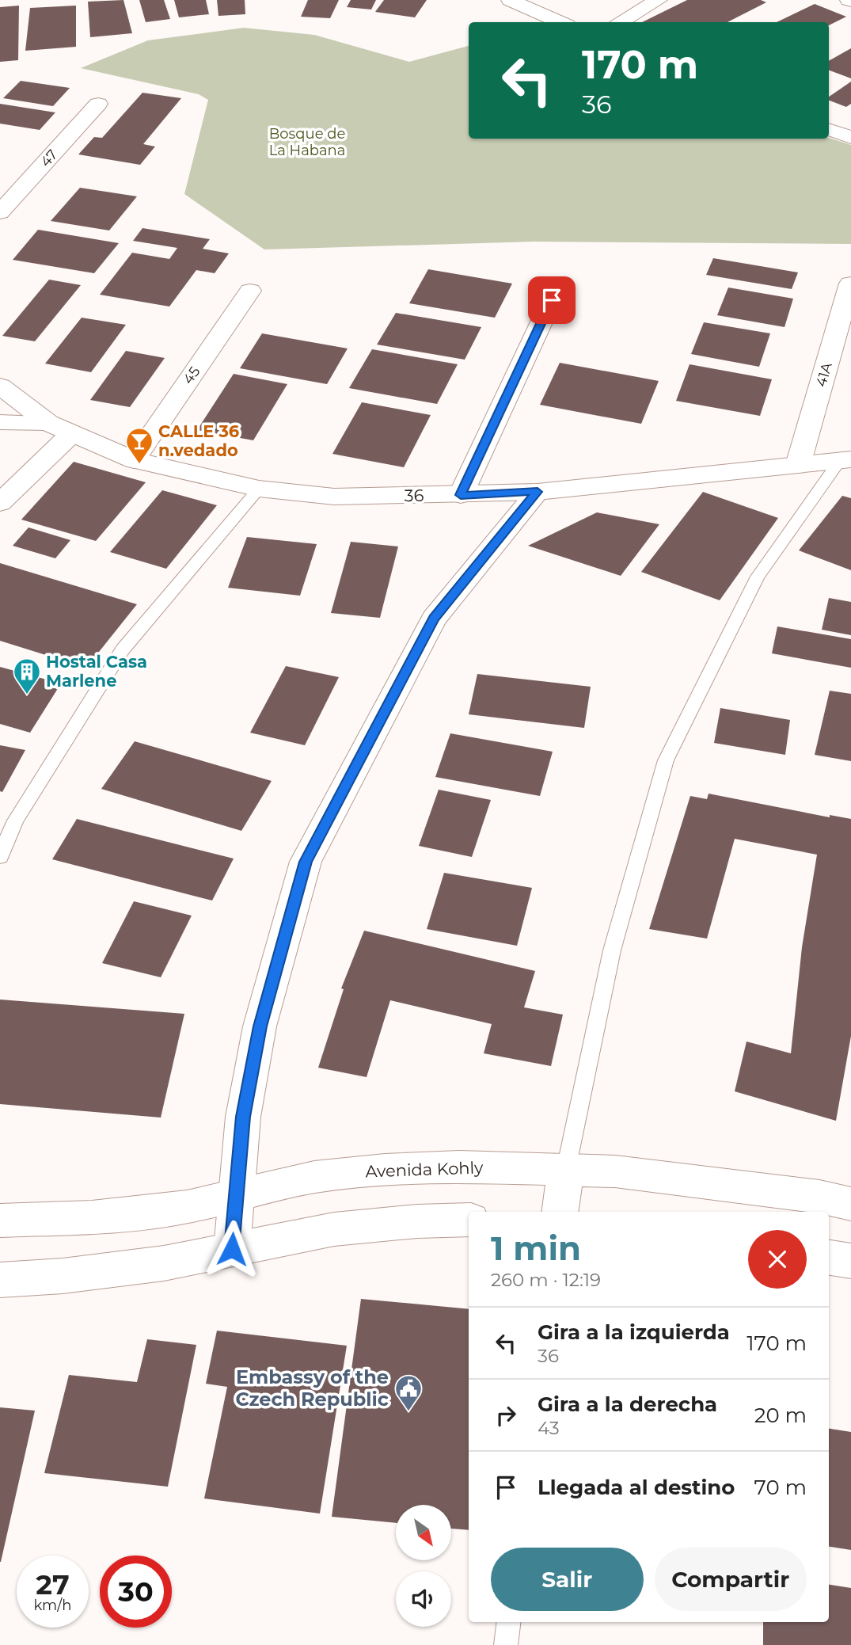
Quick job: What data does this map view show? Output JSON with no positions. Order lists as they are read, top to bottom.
{
  "streets": {
    "street": [
      "47",
      "41A",
      "45",
      "36",
      "Avenida Kohly"
    ]
  },
  "crossings": [
    ["41A", "36"],
    ["45", "36"]
  ],
  "parks": ["Bosque de La Habana"],
  "places": {
    "bar": ["CALLE 36 n.vedado"],
    "building": ["Hostal Casa Marlene"],
    "public building": ["Embassy of the Czech Republic"]
  },
  "north": "bottom right",
  "page": {
    "turn": ["170 m", "36"],
    "heading": ["1 min", "260 m · 12:19"],
    "list": [
      {
        "name": "Gira a la izquierda",
        "note": "36",
        "value": "170 m"
      },
      {
        "name": "Gira a la derecha",
        "note": "43",
        "value": "20 m"
      },
      {
        "name": "Llegada al destino",
        "value": "70 m"
      }
    ],
    "buttons": ["Salir", "Compartir"],
    "speed": "27 km/h",
    "limit": "30"
  }
}
